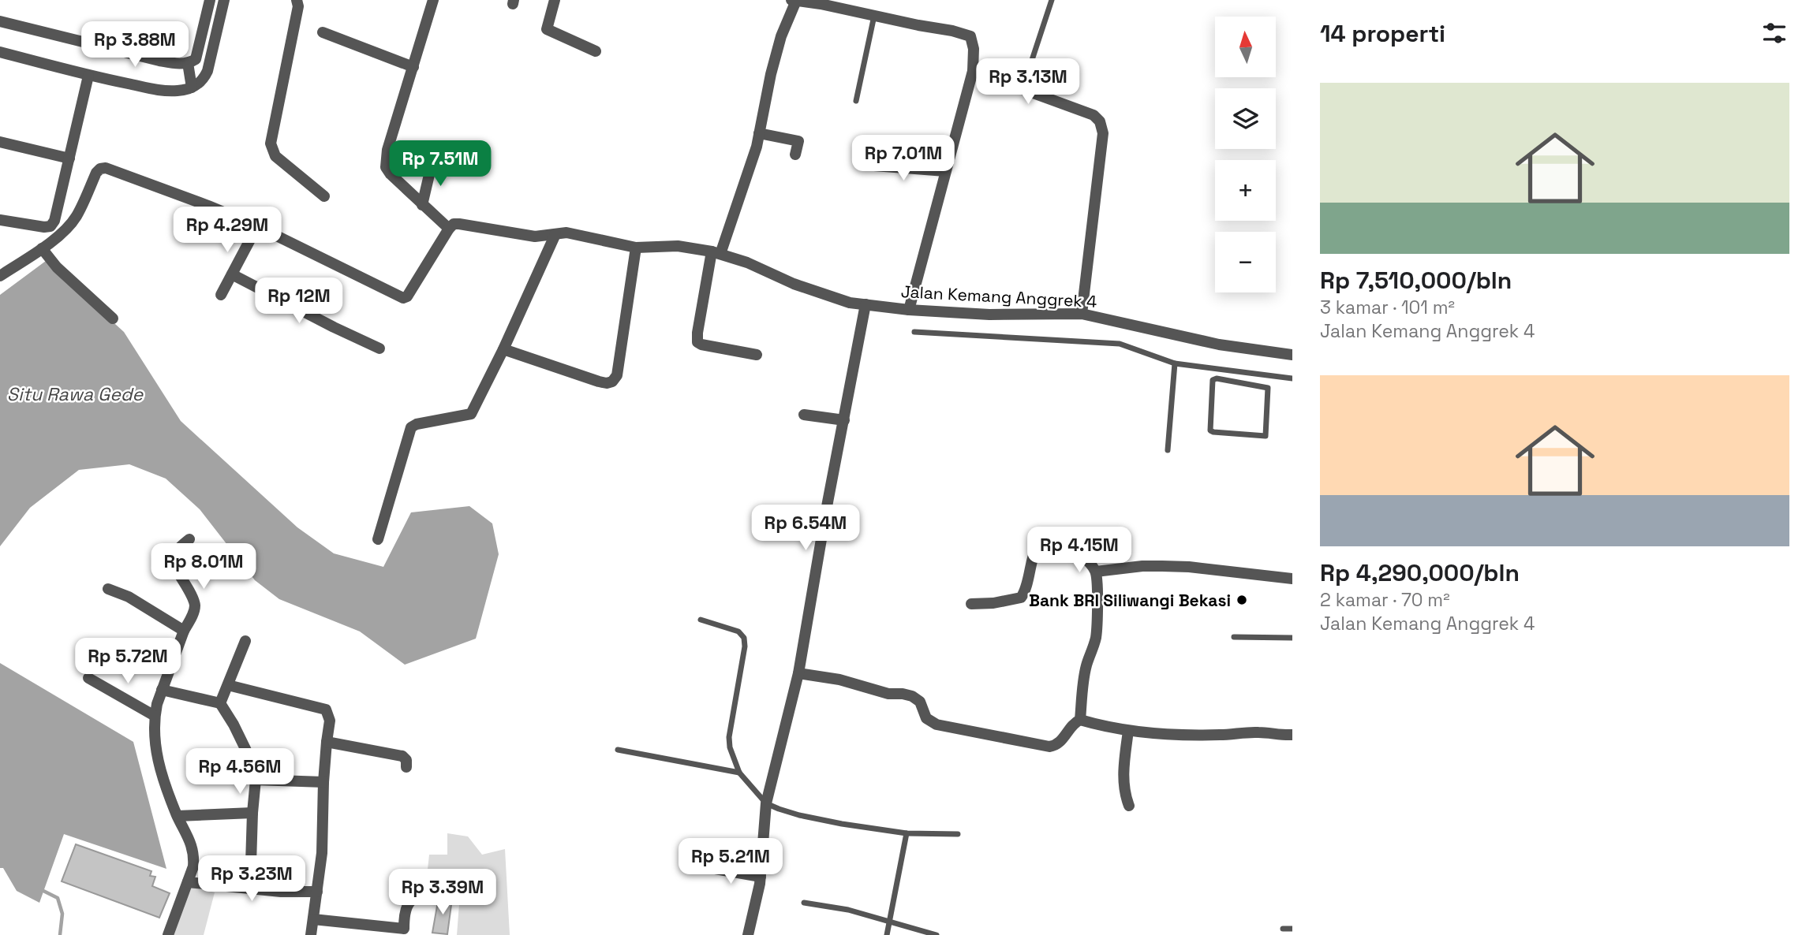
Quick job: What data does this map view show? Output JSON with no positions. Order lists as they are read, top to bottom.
{
  "streets": {
    "street": ["Jalan Kemang Anggrek 4"]
  },
  "water": ["Situ Rawa Gede"],
  "places": ["Bank BRI Siliwangi Bekasi"],
  "north": "top",
  "page": {
    "heading": "14 properti",
    "map_buttons": ["+", "−"],
    "price": [
      "Rp 3.88M",
      "Rp 3.13M",
      "Rp 7.01M",
      "Rp 7.51M",
      "Rp 4.29M",
      "Rp 12M",
      "Rp 6.54M",
      "Rp 4.15M",
      "Rp 8.01M",
      "Rp 5.72M",
      "Rp 4.56M",
      "Rp 5.21M",
      "Rp 3.23M",
      "Rp 3.39M"
    ],
    "list": [
      {
        "name": "Rp 7,510,000/bln",
        "note": "3 kamar · 101 m² · Jalan Kemang Anggrek 4"
      },
      {
        "name": "Rp 4,290,000/bln",
        "note": "2 kamar · 70 m² · Jalan Kemang Anggrek 4"
      }
    ]
  }
}
